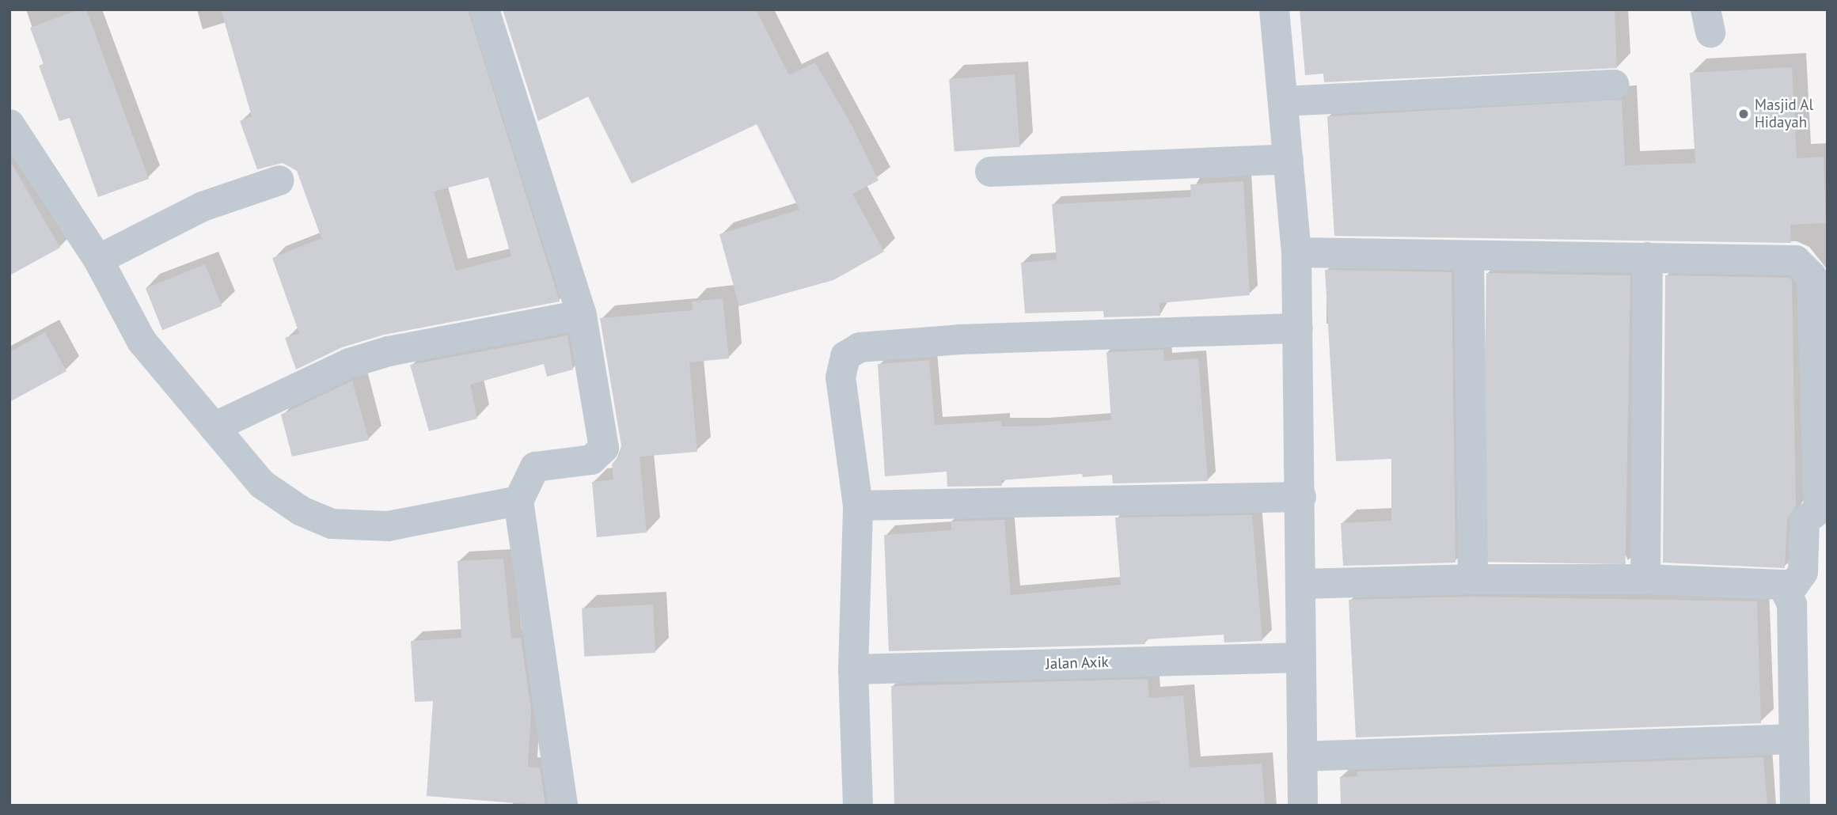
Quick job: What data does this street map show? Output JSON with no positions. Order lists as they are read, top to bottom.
{
  "streets": {
    "street": ["Jalan Axik"]
  },
  "places": ["Masjid Al Hidayah"]
}
